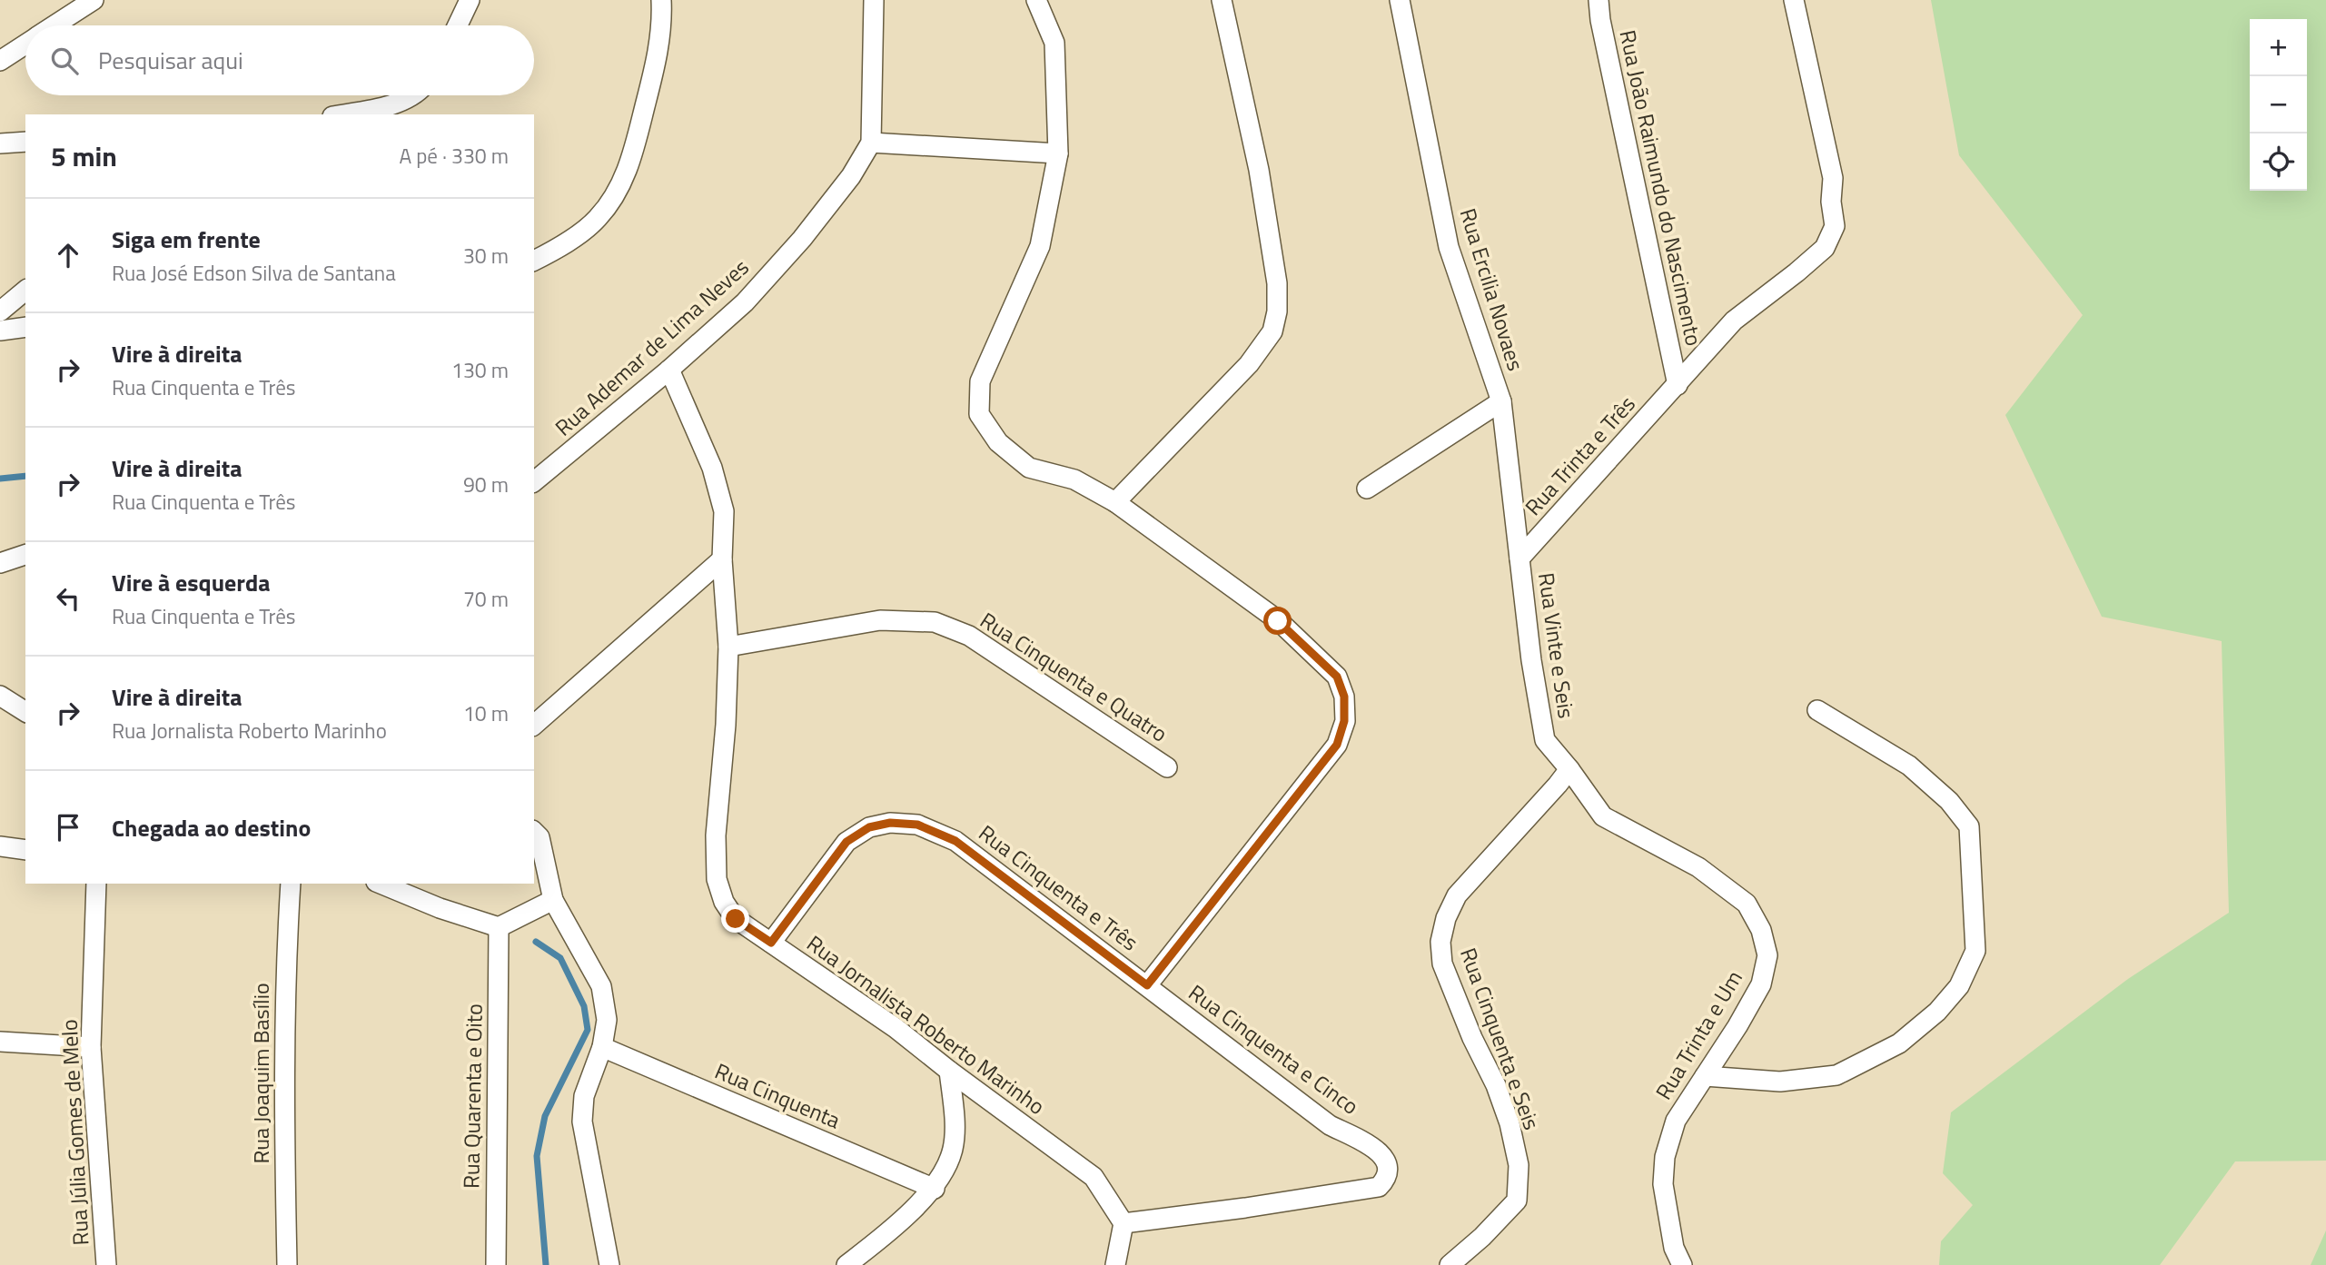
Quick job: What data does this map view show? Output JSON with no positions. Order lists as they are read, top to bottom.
{
  "streets": {
    "street": [
      "Rua João Raimundo do Nascimento",
      "Rua Ercilia Novaes",
      "Rua Ademar de Lima Neves",
      "Rua Trinta e Três",
      "Rua Vinte e Seis",
      "Rua Cinquenta e Quatro",
      "Rua Cinquenta e Três",
      "Rua Jornalista Roberto Marinho",
      "Rua Trinta e Um",
      "Rua Cinquenta e Seis",
      "Rua Cinquenta e Cinco",
      "Rua Joaquim Basílio",
      "Rua Quarenta e Oito",
      "Rua Cinquenta",
      "Rua Júlia Gomes de Melo"
    ]
  },
  "crossings": [
    ["Rua João Raimundo do Nascimento", "Rua Trinta e Três"],
    ["Rua Ercilia Novaes", "Rua Trinta e Três"],
    ["Rua Ercilia Novaes", "Rua Vinte e Seis"],
    ["Rua Ademar de Lima Neves", "Rua Jornalista Roberto Marinho"],
    ["Rua Trinta e Três", "Rua Vinte e Seis"],
    ["Rua Vinte e Seis", "Rua Trinta e Um"],
    ["Rua Vinte e Seis", "Rua Cinquenta e Seis"],
    ["Rua Cinquenta e Quatro", "Rua Jornalista Roberto Marinho"],
    ["Rua Cinquenta e Três", "Rua Jornalista Roberto Marinho"],
    ["Rua Cinquenta e Três", "Rua Cinquenta e Cinco"],
    ["Rua Jornalista Roberto Marinho", "Rua Cinquenta e Cinco"],
    ["Rua Trinta e Um", "Rua Cinquenta e Seis"]
  ],
  "page": {
    "map_buttons": ["+", "−"],
    "search": "Pesquisar aqui",
    "heading": ["5 min", "A pé · 330 m"],
    "list": [
      ["Siga em frente", "Rua José Edson Silva de Santana", "30 m"],
      ["Vire à direita", "Rua Cinquenta e Três", "130 m"],
      ["Vire à direita", "Rua Cinquenta e Três", "90 m"],
      ["Vire à esquerda", "Rua Cinquenta e Três", "70 m"],
      ["Vire à direita", "Rua Jornalista Roberto Marinho", "10 m"],
      "Chegada ao destino"
    ]
  }
}
